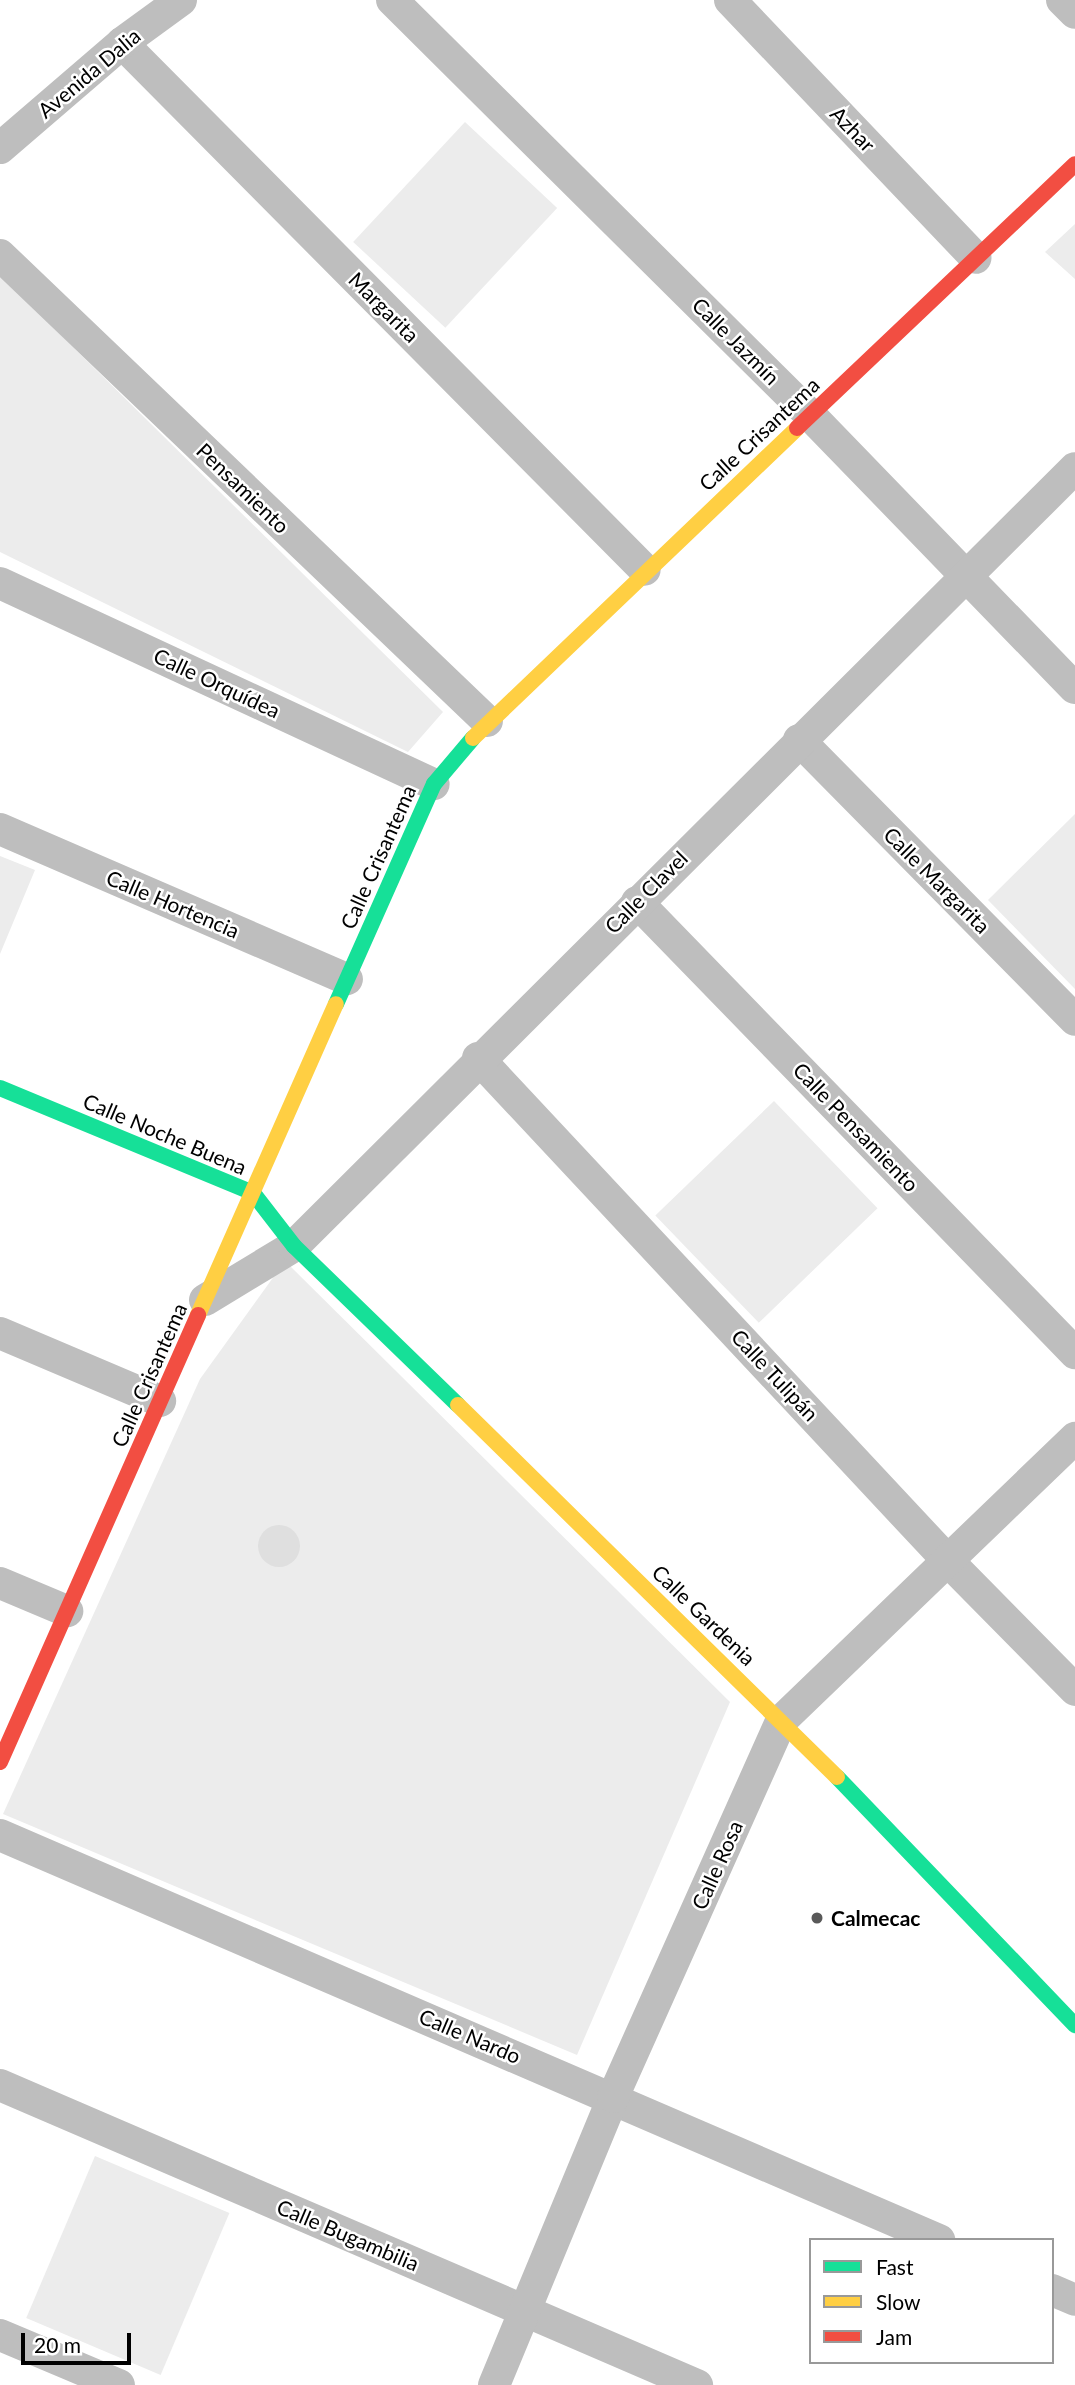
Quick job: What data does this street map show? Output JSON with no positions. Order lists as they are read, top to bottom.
{
  "streets": {
    "street": [
      "Avenida Dalia",
      "Azhar",
      "Margarita",
      "Calle Jazmín",
      "Calle Crisantema",
      "Pensamiento",
      "Calle Orquídea",
      "Calle Margarita",
      "Calle Clavel",
      "Calle Hortencia",
      "Calle Pensamiento",
      "Calle Noche Buena",
      "Calle Tulipán",
      "Calle Gardenia",
      "Calle Rosa",
      "Calle Nardo",
      "Calle Bugambilia"
    ]
  },
  "crossings": [
    ["Avenida Dalia", "Margarita"],
    ["Azhar", "Calle Crisantema"],
    ["Margarita", "Calle Crisantema"],
    ["Calle Jazmín", "Calle Crisantema"],
    ["Calle Jazmín", "Calle Clavel"],
    ["Calle Crisantema", "Pensamiento"],
    ["Calle Crisantema", "Calle Orquídea"],
    ["Calle Crisantema", "Calle Clavel"],
    ["Calle Crisantema", "Calle Hortencia"],
    ["Calle Crisantema", "Calle Noche Buena"],
    ["Calle Margarita", "Calle Clavel"],
    ["Calle Clavel", "Calle Pensamiento"],
    ["Calle Clavel", "Calle Noche Buena"],
    ["Calle Clavel", "Calle Tulipán"],
    ["Calle Clavel", "Calle Gardenia"],
    ["Calle Noche Buena", "Calle Gardenia"],
    ["Calle Tulipán", "Calle Rosa"],
    ["Calle Gardenia", "Calle Rosa"],
    ["Calle Rosa", "Calle Nardo"],
    ["Calle Rosa", "Calle Bugambilia"]
  ],
  "places": ["Calmecac"],
  "legend": ["Fast", "Slow", "Jam"],
  "scale_bar": "20 m"
}
